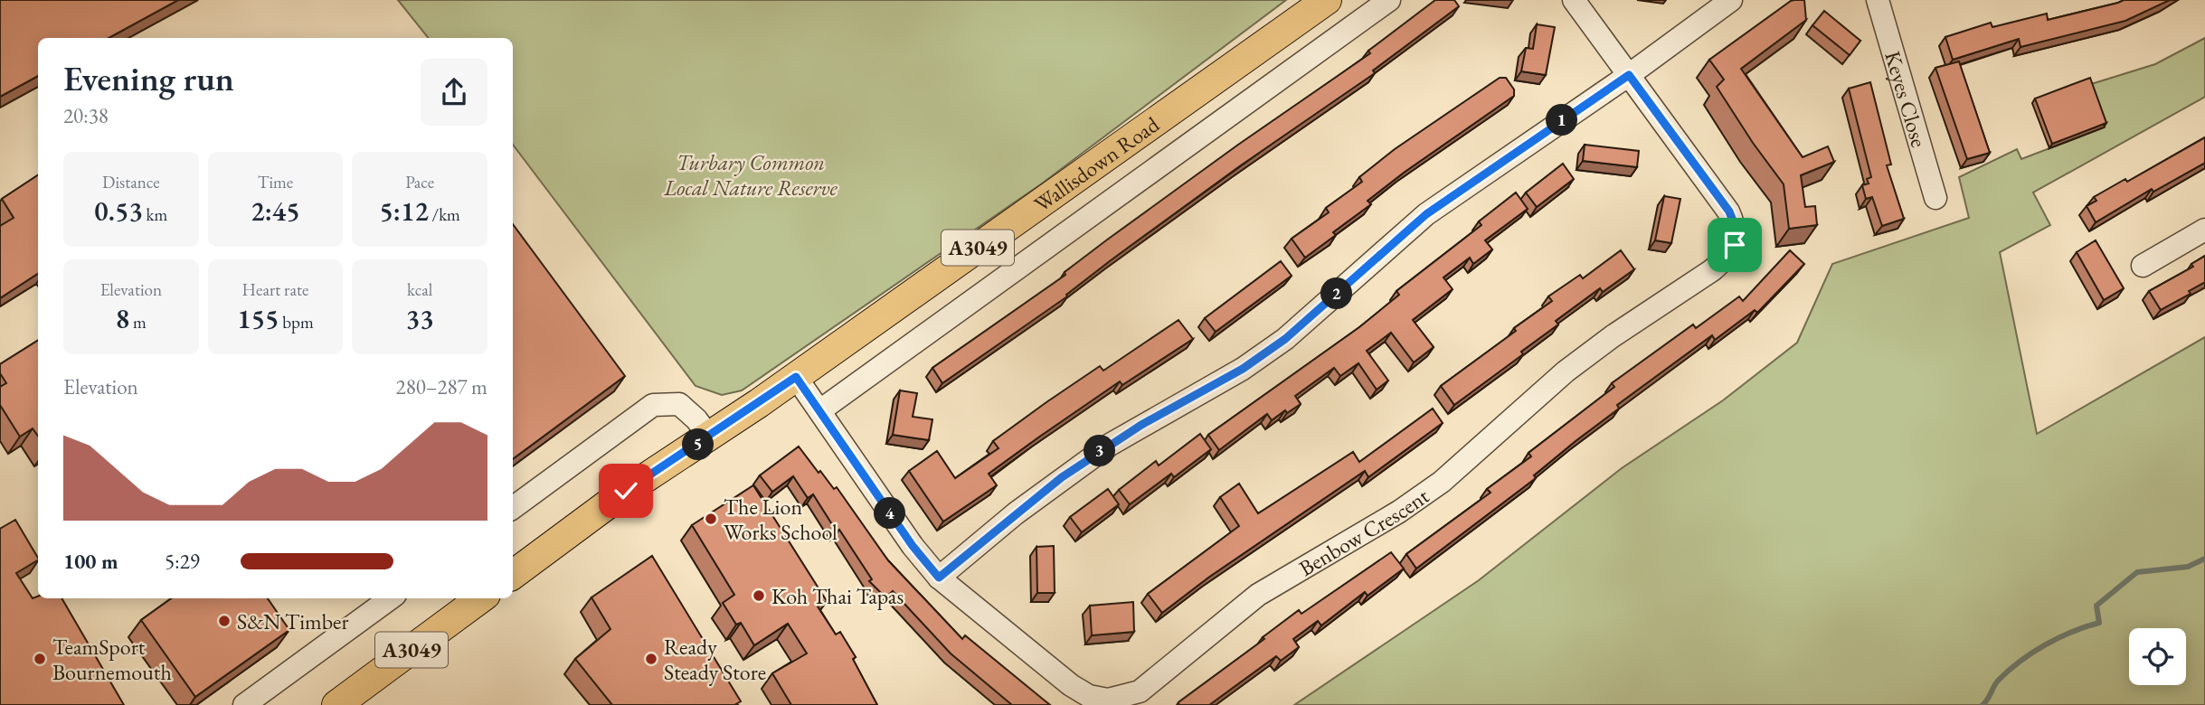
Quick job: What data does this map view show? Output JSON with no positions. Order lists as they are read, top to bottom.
{
  "streets": {
    "main road": ["Wallisdown Road", "A3049"],
    "street": ["Keyes Close", "Benbow Crescent"]
  },
  "crossings": [
    ["Wallisdown Road", "Benbow Crescent"]
  ],
  "parks": ["Turbary Common Local Nature Reserve"],
  "places": [
    "The Lion Works School",
    "Koh Thai Tapas",
    "S&N Timber",
    "TeamSport Bournemouth",
    "Ready Steady Store"
  ],
  "page": {
    "heading": ["Evening run", "20:38"],
    "pins": [
      "1",
      "2",
      "5",
      "3",
      "4"
    ],
    "stats": [
      ["Distance", "0.53 km"],
      ["Time", "2:45"],
      ["Pace", "5:12 /km"],
      ["Elevation", "8 m"],
      ["Heart rate", "155 bpm"],
      ["kcal", "33"]
    ],
    "chart": ["Elevation", "280–287 m"],
    "list": [
      {
        "name": "100 m",
        "note": "5:29"
      }
    ]
  }
}
